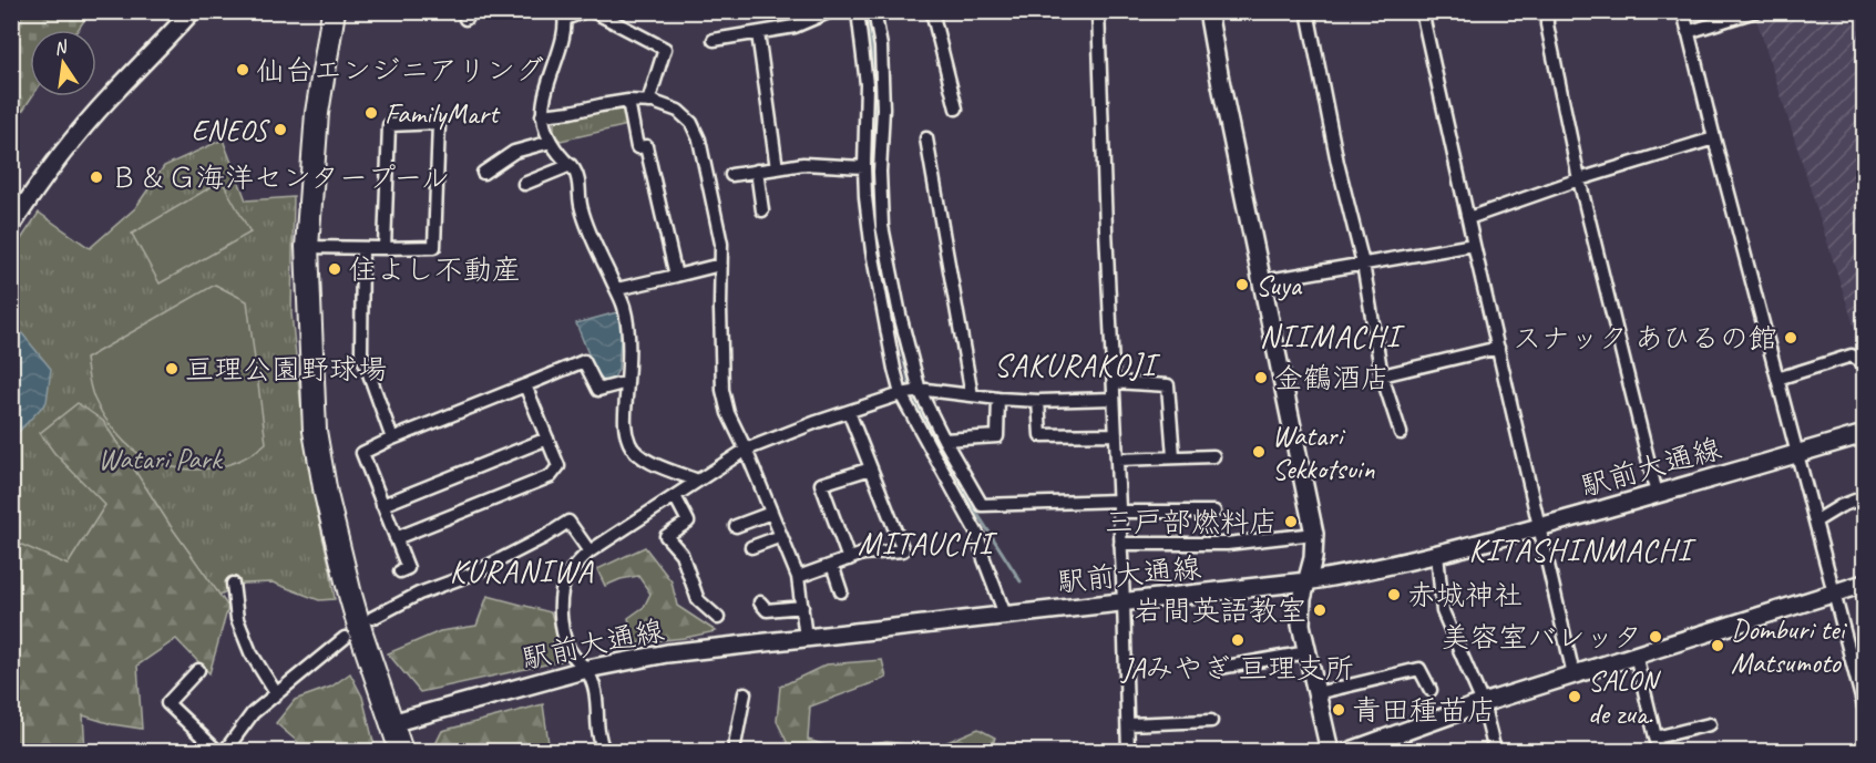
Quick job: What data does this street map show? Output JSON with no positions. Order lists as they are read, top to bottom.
{
  "streets": {
    "street": ["駅前大通線"]
  },
  "districts": [
    "NIIMACHI",
    "SAKURAKOJI",
    "MITAUCHI",
    "KITASHINMACHI",
    "KURANIWA"
  ],
  "parks": ["Watari Park"],
  "places": [
    "仙台エンジニアリング",
    "FamilyMart",
    "ENEOS",
    "Ｂ＆Ｇ海洋センタープール",
    "住よし不動産",
    "Suya",
    "スナック あひるの館",
    "亘理公園野球場",
    "金鶴酒店",
    "Watari Sekkotsuin",
    "三戸部燃料店",
    "赤城神社",
    "岩間英語教室",
    "美容室バレッタ",
    "JAみやぎ 亘理支所",
    "Domburi tei Matsumoto",
    "SALON de zua.",
    "青田種苗店"
  ],
  "north": "top"
}
